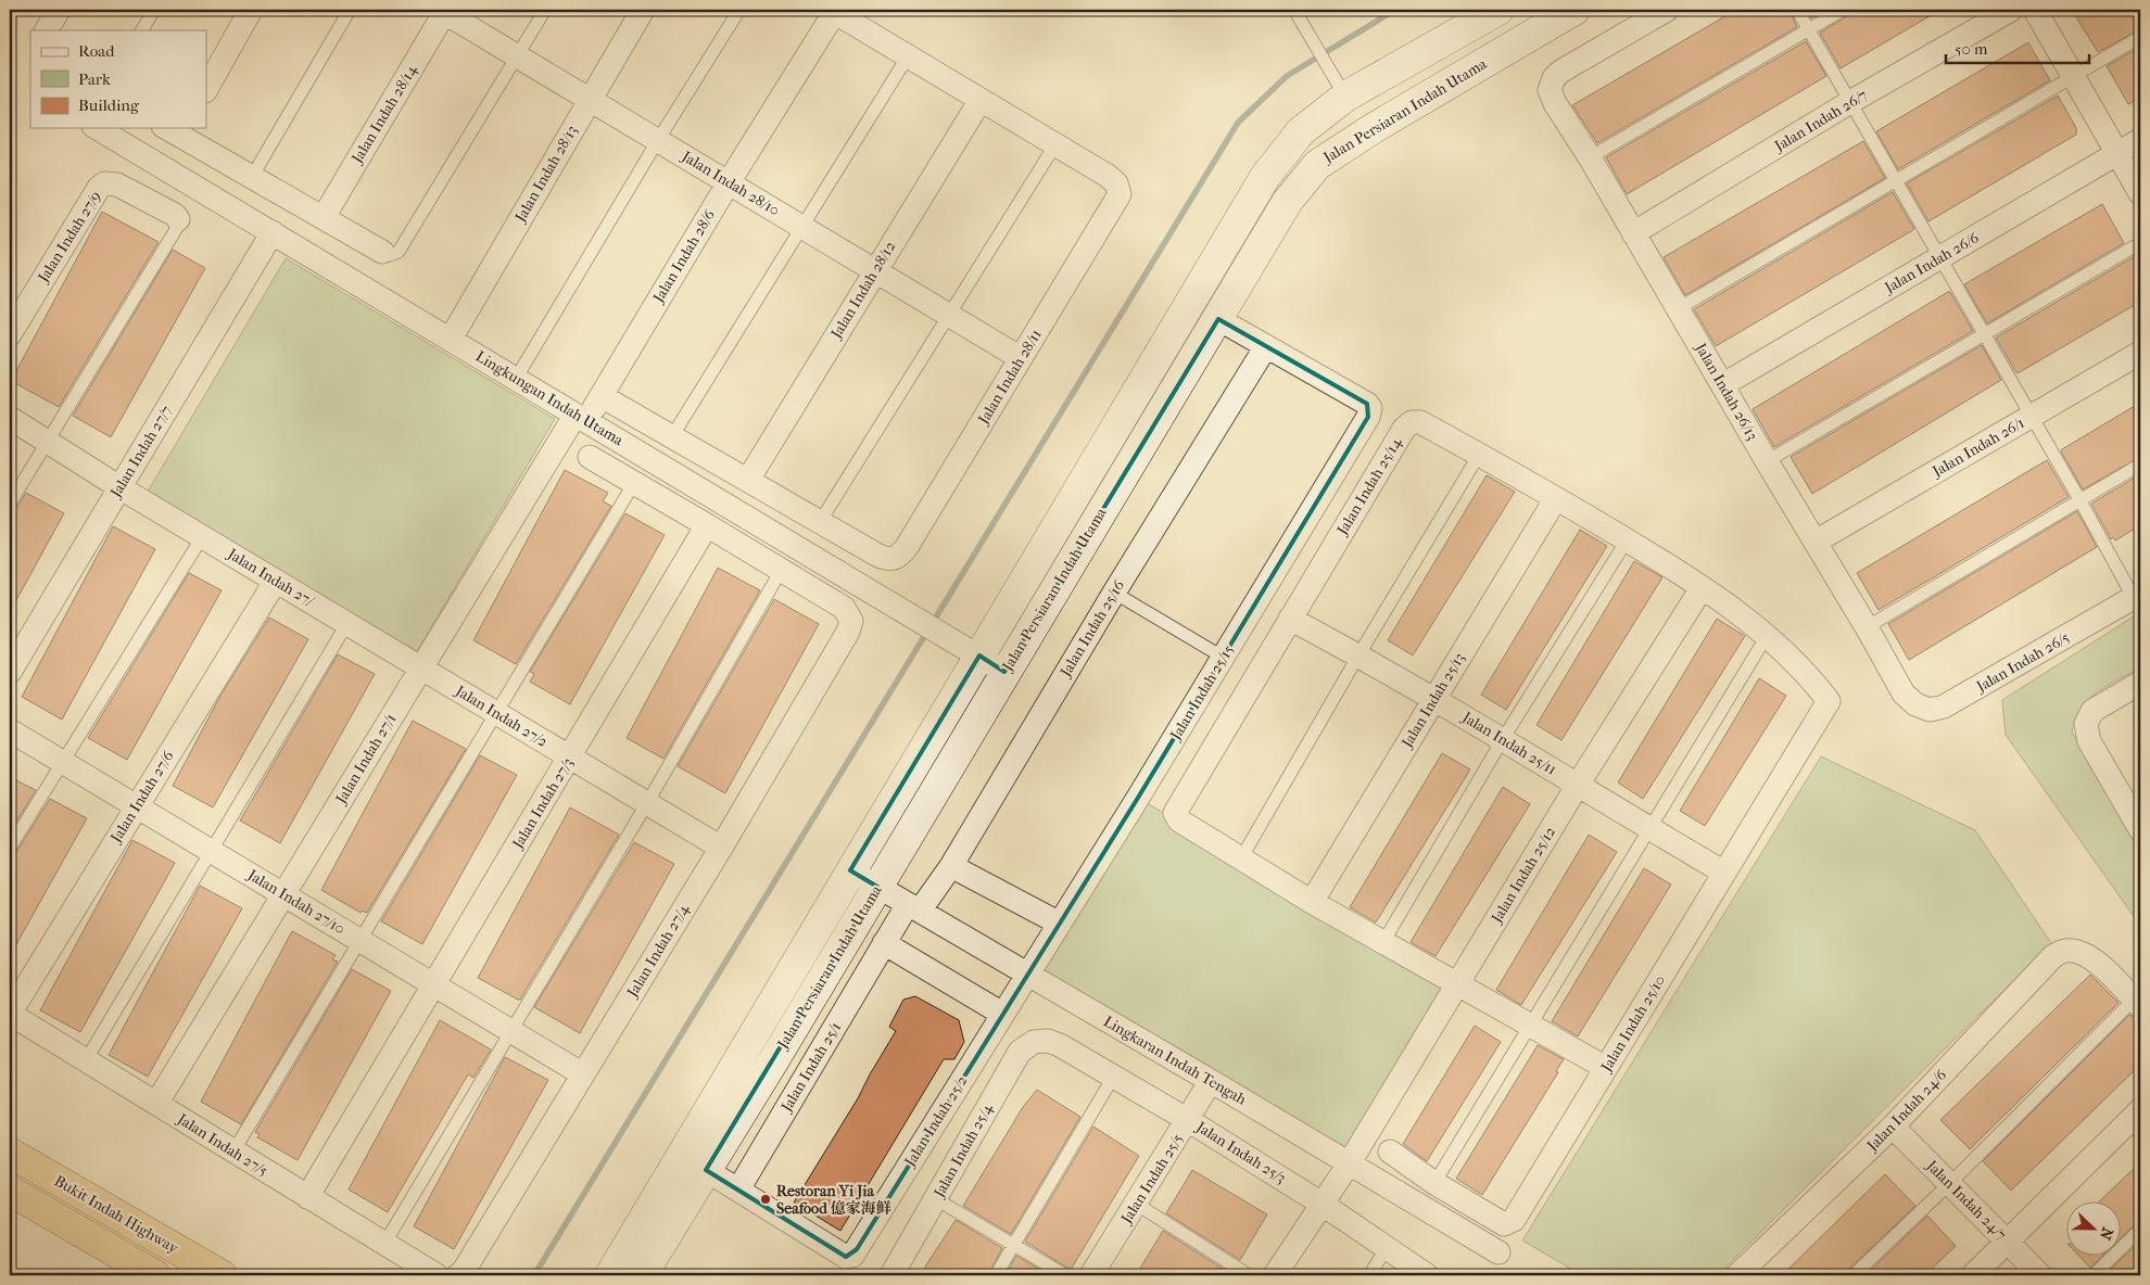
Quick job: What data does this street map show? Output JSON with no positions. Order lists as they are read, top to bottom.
{
  "streets": {
    "highway": ["Bukit Indah Highway"],
    "main road": ["Jalan Persiaran Indah Utama"],
    "street": [
      "Jalan Indah 28/14",
      "Jalan Indah 26/7",
      "Jalan Indah 28/13",
      "Jalan Indah 28/10",
      "Jalan Indah 27/9",
      "Jalan Indah 28/6",
      "Jalan Indah 26/6",
      "Jalan Indah 28/12",
      "Jalan Indah 28/11",
      "Jalan Indah 26/13",
      "Lingkungan Indah Utama",
      "Jalan Indah 26/1",
      "Jalan Indah 27/7",
      "Jalan Indah 25/14",
      "Jalan Indah 27/",
      "Jalan Indah 25/16",
      "Jalan Indah 26/5",
      "Jalan Indah 25/15",
      "Jalan Indah 25/13",
      "Jalan Indah 27/2",
      "Jalan Indah 25/11",
      "Jalan Indah 27/1",
      "Jalan Indah 27/6",
      "Jalan Indah 27/3",
      "Jalan Indah 25/12",
      "Jalan Indah 27/10",
      "Jalan Indah 27/4",
      "Jalan Indah 25/10",
      "Lingkaran Indah Tengah",
      "Jalan Indah 25/1",
      "Jalan Indah 24/6",
      "Jalan Indah 25/2",
      "Jalan Indah 27/5",
      "Jalan Indah 25/4",
      "Jalan Indah 25/3",
      "Jalan Indah 25/5",
      "Jalan Indah 24/7"
    ]
  },
  "crossings": [
    ["Jalan Persiaran Indah Utama", "Lingkungan Indah Utama"],
    ["Jalan Persiaran Indah Utama", "Lingkaran Indah Tengah"],
    ["Jalan Indah 28/14", "Jalan Indah 28/10"],
    ["Jalan Indah 26/7", "Jalan Indah 26/13"],
    ["Jalan Indah 28/13", "Jalan Indah 28/10"],
    ["Jalan Indah 28/13", "Lingkungan Indah Utama"],
    ["Jalan Indah 28/10", "Jalan Indah 28/6"],
    ["Jalan Indah 28/10", "Jalan Indah 28/12"],
    ["Jalan Indah 28/10", "Jalan Indah 28/11"],
    ["Jalan Indah 28/6", "Lingkungan Indah Utama"],
    ["Jalan Indah 28/6", "Jalan Indah 27/1"],
    ["Jalan Indah 26/6", "Jalan Indah 26/13"],
    ["Jalan Indah 26/13", "Jalan Indah 26/1"],
    ["Jalan Indah 26/13", "Jalan Indah 26/5"],
    ["Lingkungan Indah Utama", "Jalan Indah 27/7"],
    ["Lingkungan Indah Utama", "Jalan Indah 27/1"],
    ["Jalan Indah 27/7", "Jalan Indah 27/"],
    ["Jalan Indah 25/14", "Jalan Indah 25/13"],
    ["Jalan Indah 25/14", "Jalan Indah 25/11"],
    ["Jalan Indah 25/14", "Jalan Indah 25/12"],
    ["Jalan Indah 25/14", "Jalan Indah 25/10"],
    ["Jalan Indah 27/", "Jalan Indah 27/2"],
    ["Jalan Indah 27/", "Jalan Indah 27/1"],
    ["Jalan Indah 27/", "Jalan Indah 27/6"],
    ["Jalan Indah 25/16", "Jalan Indah 25/15"],
    ["Jalan Indah 25/16", "Lingkaran Indah Tengah"],
    ["Jalan Indah 25/16", "Jalan Indah 25/1"],
    ["Jalan Indah 25/15", "Lingkaran Indah Tengah"],
    ["Jalan Indah 25/15", "Jalan Indah 25/2"],
    ["Jalan Indah 25/13", "Jalan Indah 25/11"],
    ["Jalan Indah 27/2", "Jalan Indah 27/1"],
    ["Jalan Indah 27/2", "Jalan Indah 27/3"],
    ["Jalan Indah 27/2", "Jalan Indah 27/4"],
    ["Jalan Indah 25/11", "Jalan Indah 25/12"],
    ["Jalan Indah 25/11", "Jalan Indah 25/10"],
    ["Jalan Indah 27/1", "Jalan Indah 27/10"],
    ["Jalan Indah 27/1", "Jalan Indah 27/5"],
    ["Jalan Indah 27/6", "Jalan Indah 27/10"],
    ["Jalan Indah 27/6", "Jalan Indah 27/5"],
    ["Jalan Indah 27/3", "Jalan Indah 27/10"],
    ["Jalan Indah 27/3", "Jalan Indah 27/5"],
    ["Jalan Indah 25/12", "Lingkaran Indah Tengah"],
    ["Jalan Indah 25/12", "Jalan Indah 25/3"],
    ["Jalan Indah 27/10", "Jalan Indah 27/4"],
    ["Lingkaran Indah Tengah", "Jalan Indah 25/1"],
    ["Lingkaran Indah Tengah", "Jalan Indah 25/2"],
    ["Lingkaran Indah Tengah", "Jalan Indah 25/5"],
    ["Jalan Indah 25/1", "Jalan Indah 25/2"],
    ["Jalan Indah 24/6", "Jalan Indah 24/7"],
    ["Jalan Indah 25/4", "Jalan Indah 25/3"],
    ["Jalan Indah 25/3", "Jalan Indah 25/5"]
  ],
  "places": ["Restoran Yi Jia Seafood 億家海鲜"],
  "legend": ["Road", "Park", "Building"],
  "scale_bar": "50 m",
  "north": "right"
}
